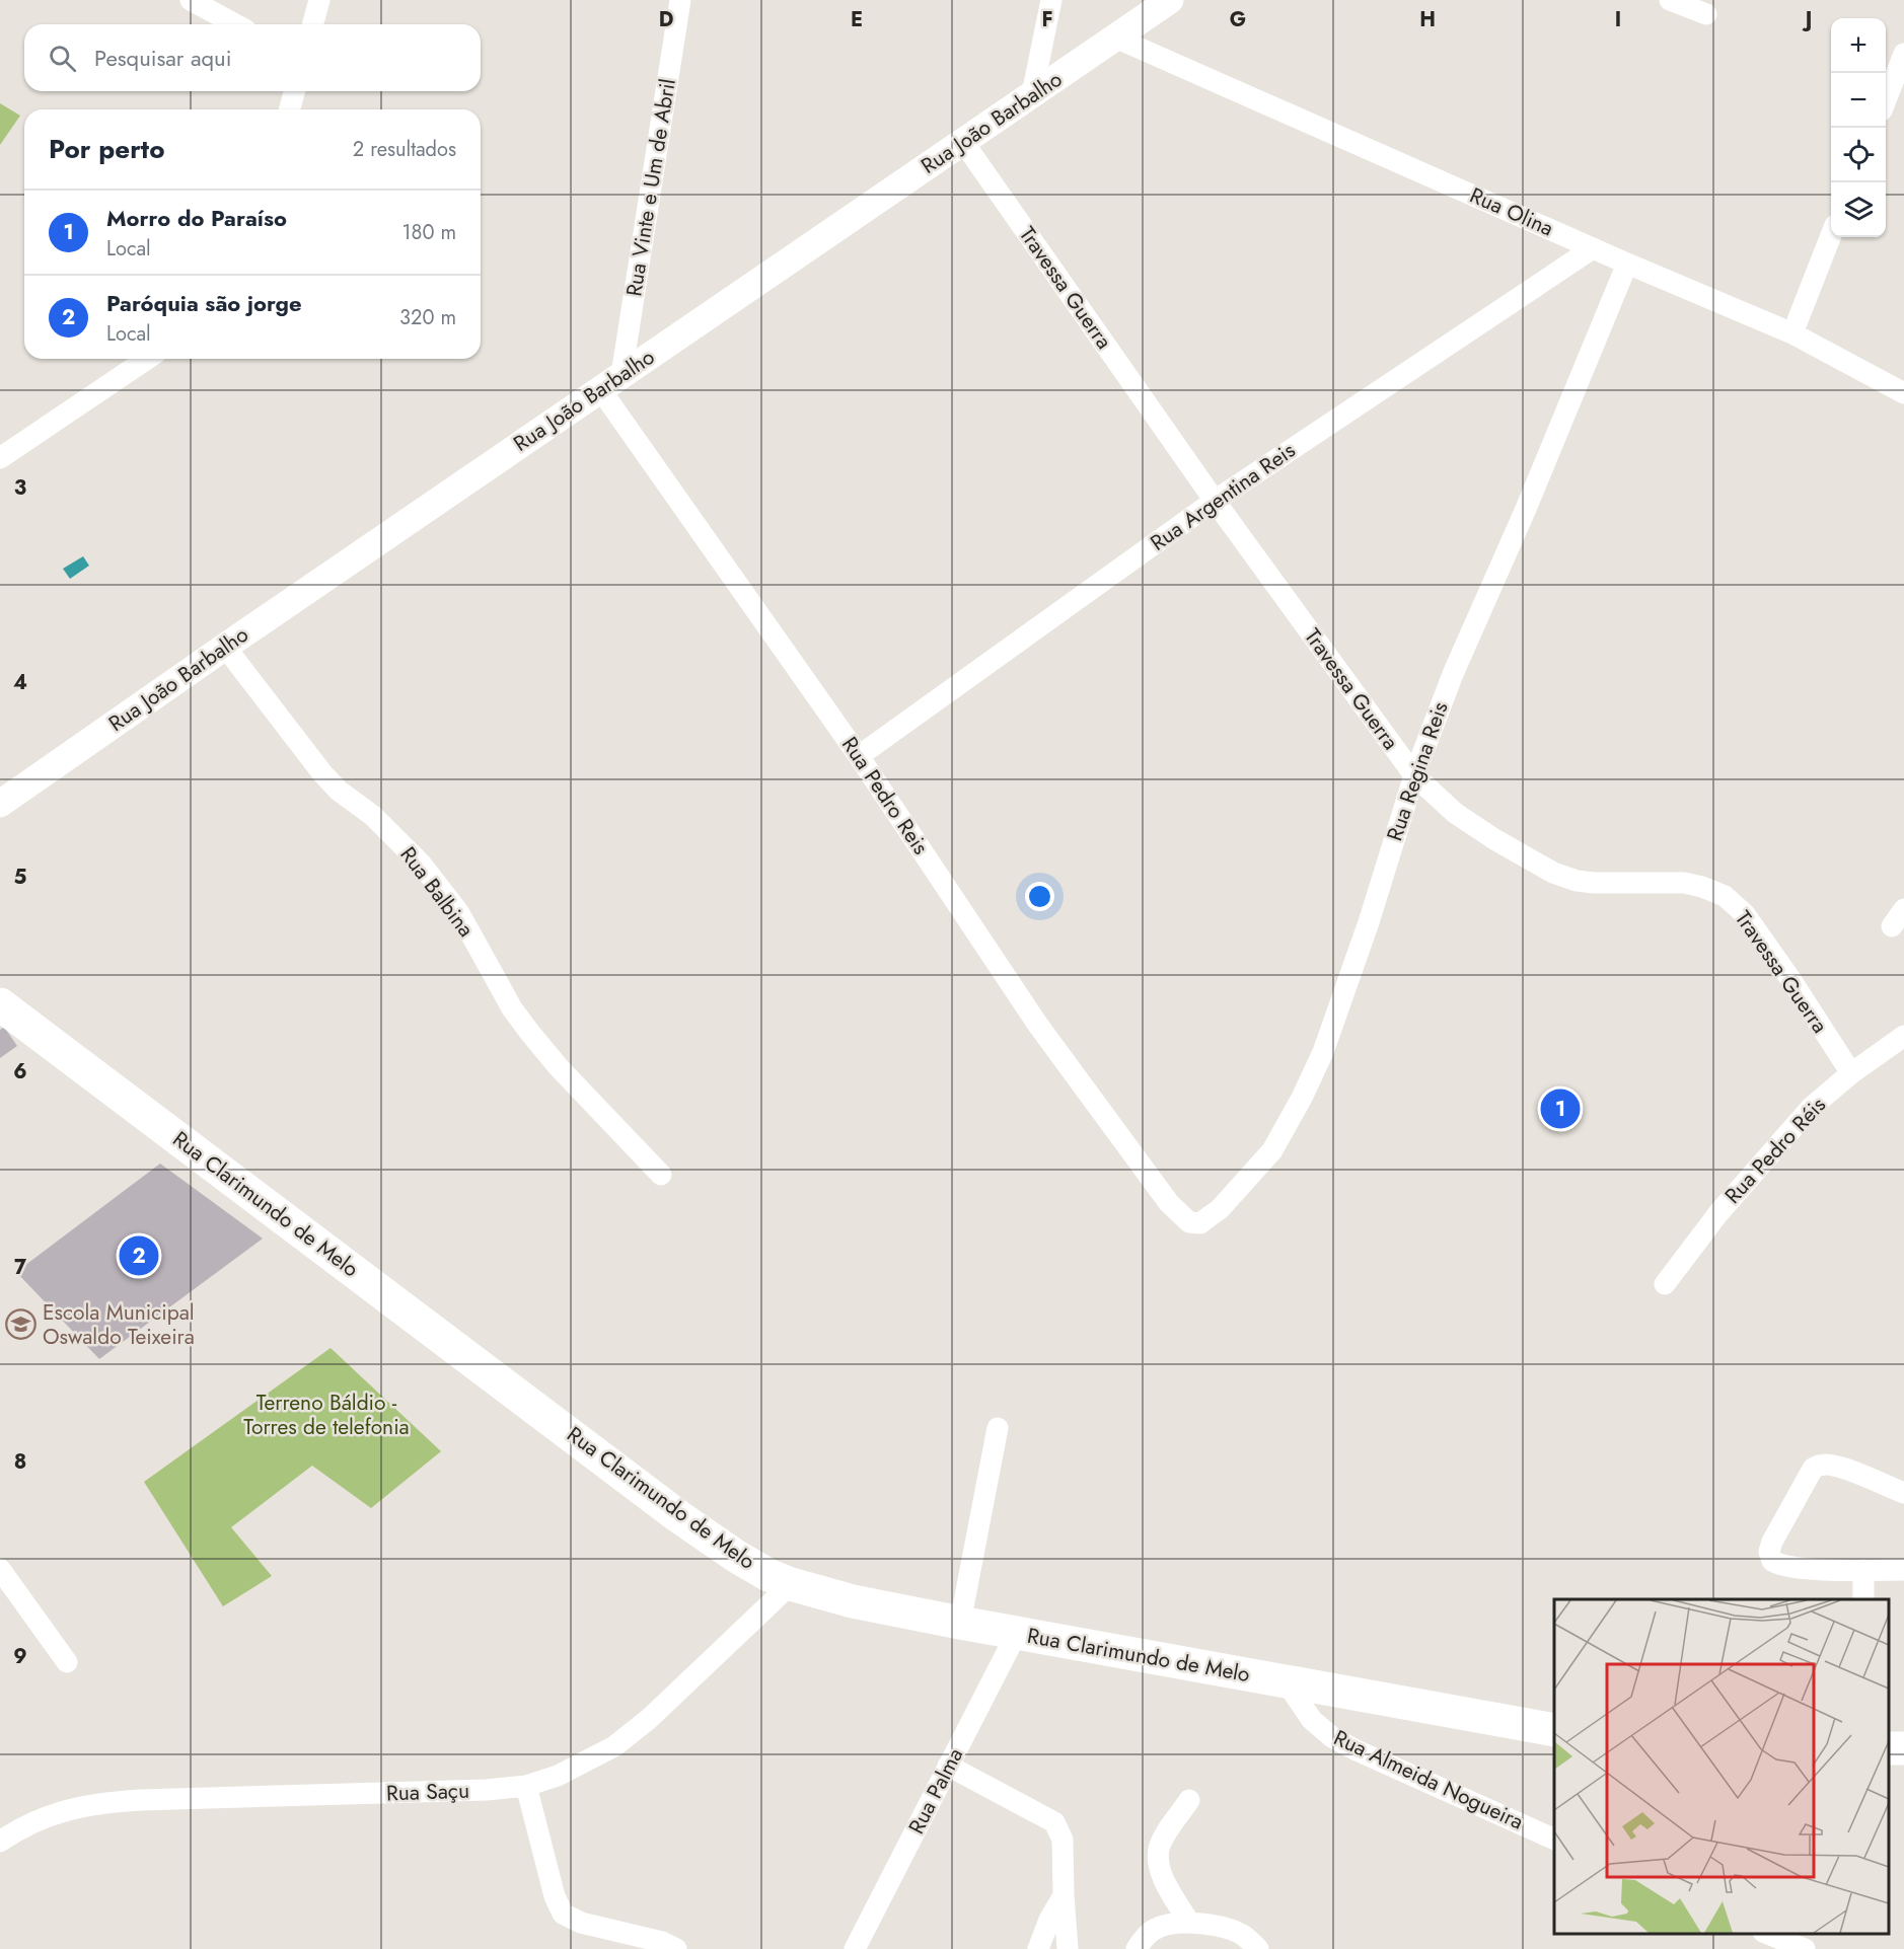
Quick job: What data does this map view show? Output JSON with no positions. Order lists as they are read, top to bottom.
{
  "streets": {
    "main road": ["Rua Clarimundo de Melo"],
    "street": [
      "Rua João Barbalho",
      "Rua Vinte e Um de Abril",
      "Rua Olina",
      "Travessa Guerra",
      "Rua Argentina Reis",
      "Rua Regina Reis",
      "Rua Pedro Reis",
      "Rua Balbina",
      "Rua Pedro Réis",
      "Rua Almeida Nogueira",
      "Rua Palma",
      "Rua Saçu"
    ]
  },
  "crossings": [
    ["Rua João Barbalho", "Rua Vinte e Um de Abril"],
    ["Rua João Barbalho", "Rua Olina"],
    ["Rua João Barbalho", "Travessa Guerra"],
    ["Rua João Barbalho", "Rua Pedro Reis"],
    ["Rua João Barbalho", "Rua Balbina"],
    ["Rua Vinte e Um de Abril", "Rua Pedro Reis"],
    ["Rua Olina", "Rua Argentina Reis"],
    ["Rua Olina", "Rua Regina Reis"],
    ["Travessa Guerra", "Rua Argentina Reis"],
    ["Travessa Guerra", "Rua Regina Reis"],
    ["Travessa Guerra", "Rua Pedro Réis"],
    ["Rua Argentina Reis", "Rua Pedro Reis"],
    ["Rua Regina Reis", "Rua Pedro Reis"],
    ["Rua Clarimundo de Melo", "Rua Almeida Nogueira"],
    ["Rua Clarimundo de Melo", "Rua Palma"],
    ["Rua Clarimundo de Melo", "Rua Saçu"]
  ],
  "parks": ["Terreno Báldio - Torres de telefonia"],
  "places": {
    "school or university": ["Escola Municipal Oswaldo Teixeira"]
  },
  "page": {
    "map_buttons": ["+", "−"],
    "search": "Pesquisar aqui",
    "heading": ["Por perto", "2 resultados"],
    "list": [
      {
        "mark": "1",
        "name": "Morro do Paraíso",
        "note": "Local",
        "value": "180 m"
      },
      {
        "mark": "2",
        "name": "Paróquia são jorge",
        "note": "Local",
        "value": "320 m"
      }
    ],
    "pins": ["1", "2"]
  },
  "grid": {
    "columns": [
      "D",
      "E",
      "F",
      "G",
      "H",
      "I",
      "J"
    ],
    "rows": [
      "3",
      "4",
      "5",
      "6",
      "7",
      "8",
      "9"
    ]
  }
}
